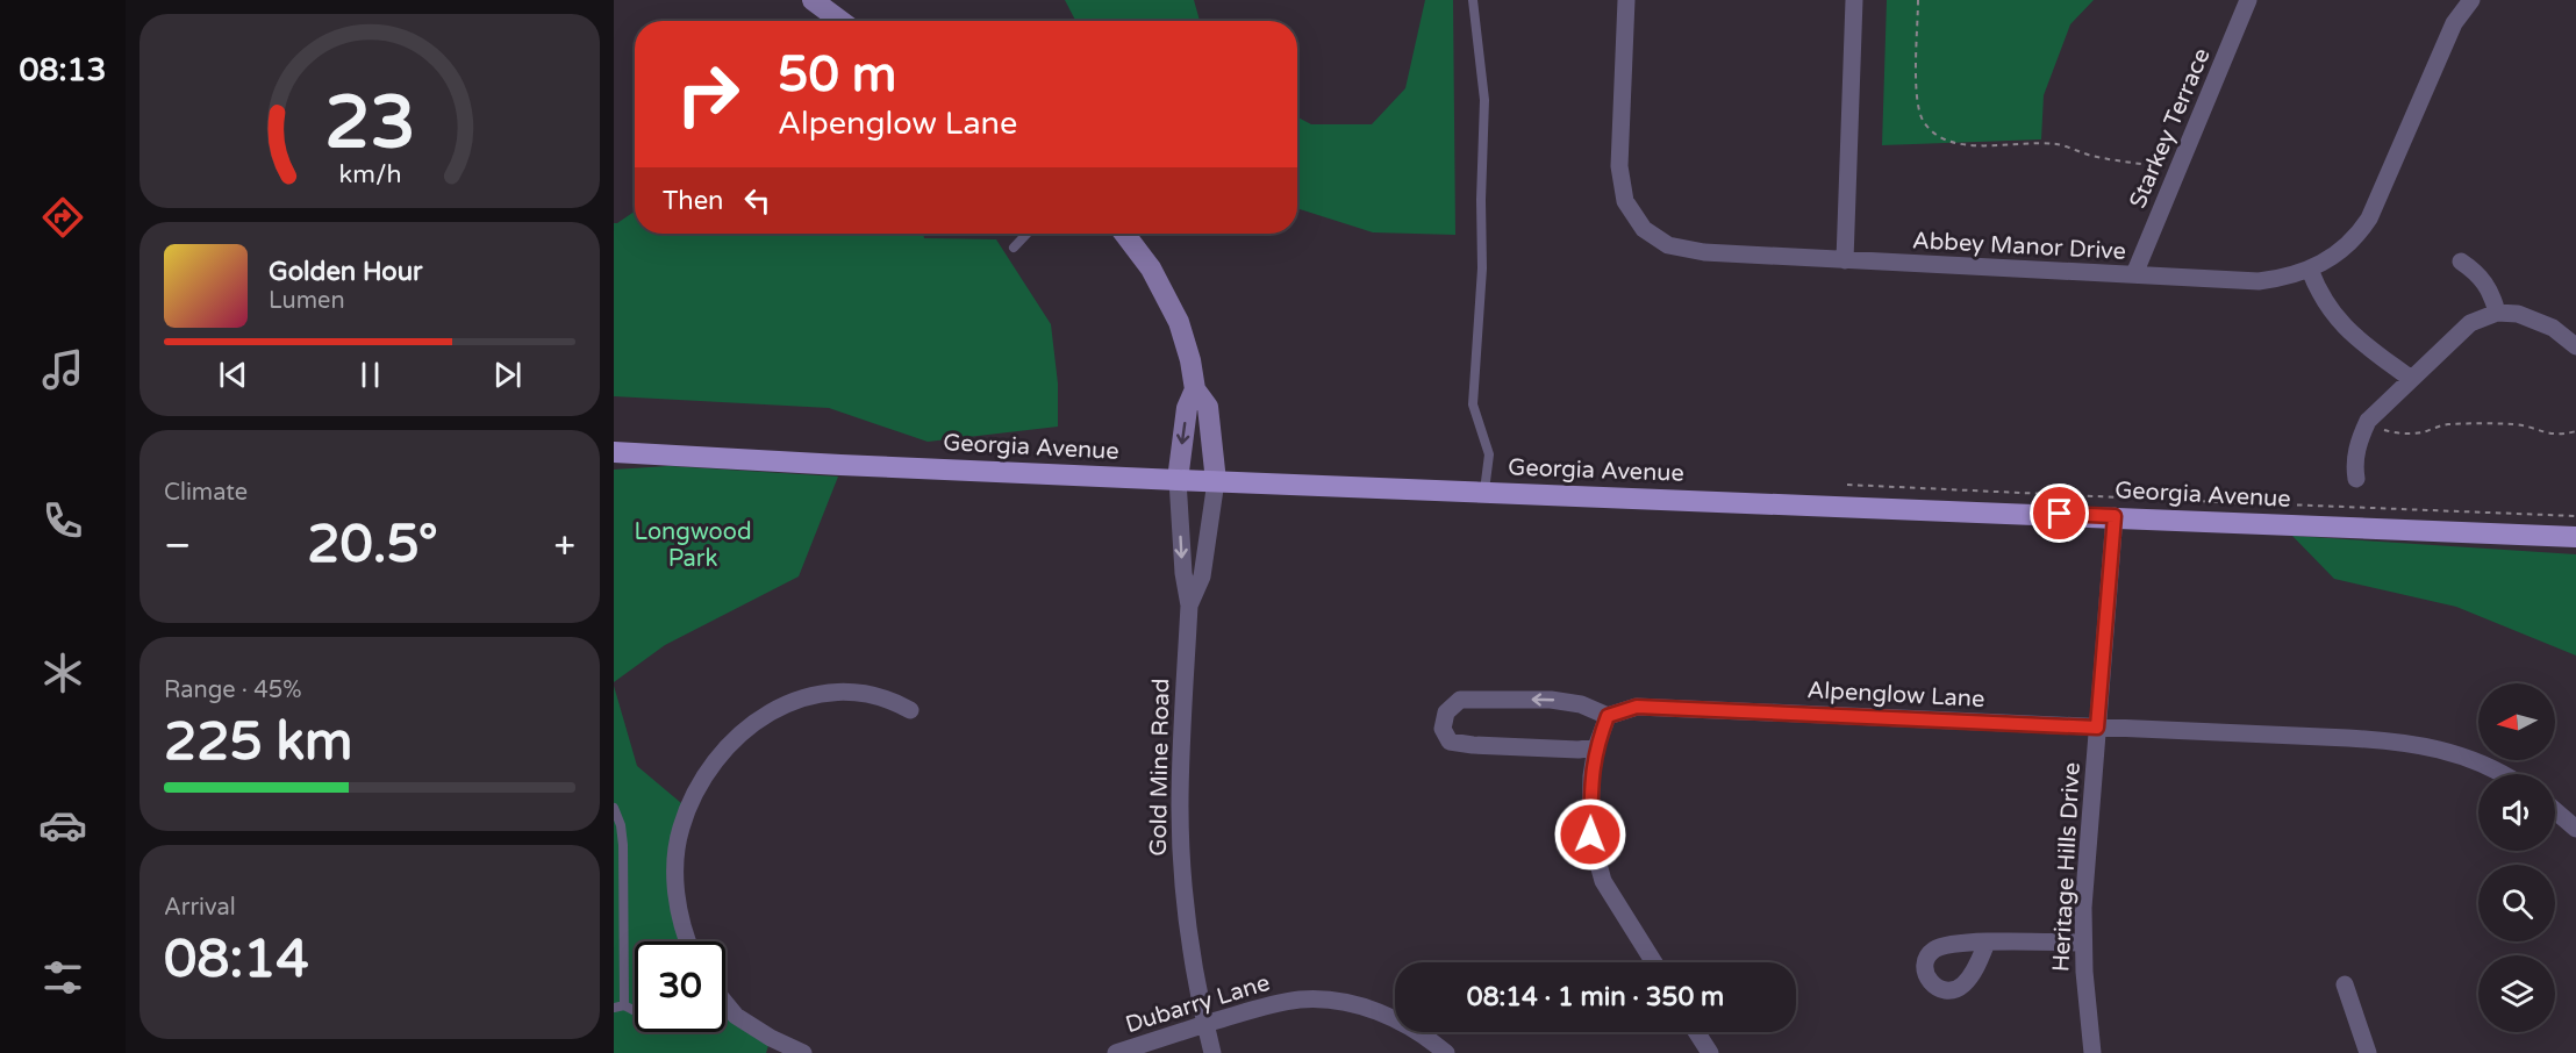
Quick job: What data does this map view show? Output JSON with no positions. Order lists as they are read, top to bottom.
{
  "streets": {
    "main road": ["Georgia Avenue"],
    "street": [
      "Starkey Terrace",
      "Abbey Manor Drive",
      "Alpenglow Lane",
      "Gold Mine Road",
      "Heritage Hills Drive",
      "Dubarry Lane"
    ]
  },
  "crossings": [
    ["Starkey Terrace", "Abbey Manor Drive"],
    ["Georgia Avenue", "Gold Mine Road"],
    ["Georgia Avenue", "Heritage Hills Drive"],
    ["Alpenglow Lane", "Heritage Hills Drive"],
    ["Gold Mine Road", "Dubarry Lane"]
  ],
  "parks": ["Longwood Park"],
  "north": "left",
  "page": {
    "tabs": "08:13",
    "turn": ["50 m", "Alpenglow Lane"],
    "then": "Then",
    "song": ["Golden Hour", "Lumen"],
    "tile": [
      "Climate",
      ["Range · 45%", "225 km"],
      ["Arrival", "08:14"]
    ],
    "heat": ["−", "20.5°", "+"],
    "limit": "30",
    "trip": "08:14 · 1 min · 350 m",
    "gauge": ["23", "km/h"]
  }
}
